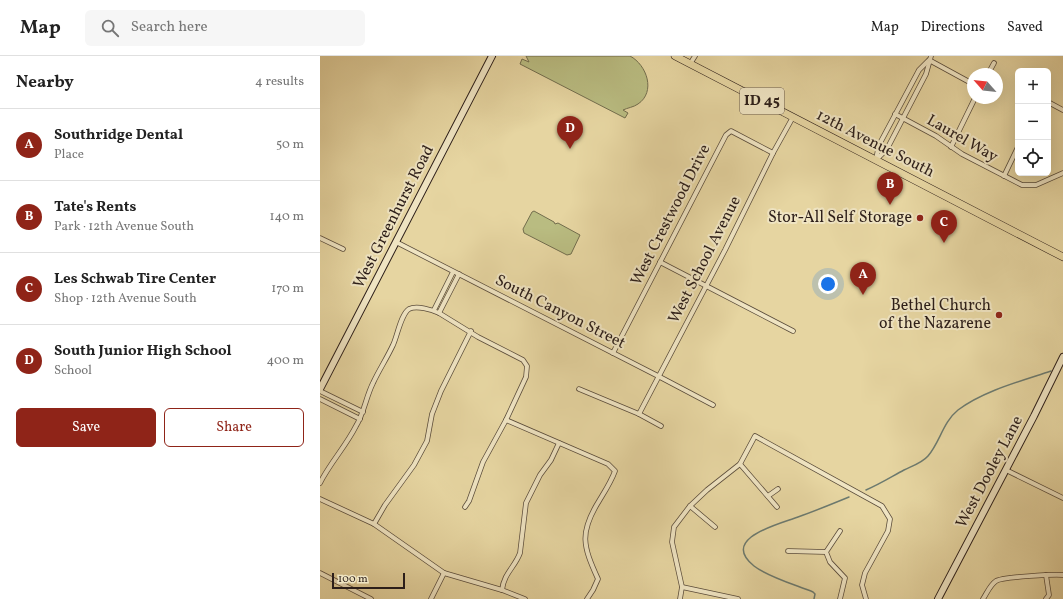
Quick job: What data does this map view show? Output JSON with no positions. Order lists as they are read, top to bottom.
{
  "streets": {
    "main road": [
      "ID 45",
      "12th Avenue South",
      "West Greenhurst Road",
      "West Dooley Lane"
    ],
    "street": [
      "Laurel Way",
      "West Crestwood Drive",
      "West School Avenue",
      "South Canyon Street"
    ]
  },
  "crossings": [
    ["12th Avenue South", "West School Avenue"],
    ["West Crestwood Drive", "West School Avenue"],
    ["West Crestwood Drive", "South Canyon Street"],
    ["West Greenhurst Road", "South Canyon Street"],
    ["West School Avenue", "South Canyon Street"]
  ],
  "places": ["Stor-All Self Storage", "Bethel Church of the Nazarene"],
  "scale_bar": "100 m",
  "north": "top left",
  "page": {
    "header": "Map",
    "search": "Search here",
    "nav": ["Map", "Directions", "Saved"],
    "heading": ["Nearby", "4 results"],
    "map_buttons": ["+", "−"],
    "list": [
      {
        "mark": "A",
        "name": "Southridge Dental",
        "note": "Place",
        "value": "50 m"
      },
      {
        "mark": "B",
        "name": "Tate's Rents",
        "note": "Park · 12th Avenue South",
        "value": "140 m"
      },
      {
        "mark": "C",
        "name": "Les Schwab Tire Center",
        "note": "Shop · 12th Avenue South",
        "value": "170 m"
      },
      {
        "mark": "D",
        "name": "South Junior High School",
        "note": "School",
        "value": "400 m"
      }
    ],
    "pins": [
      "D",
      "B",
      "C",
      "A"
    ],
    "buttons": ["Save", "Share"],
    "scale": "100 m"
  }
}
